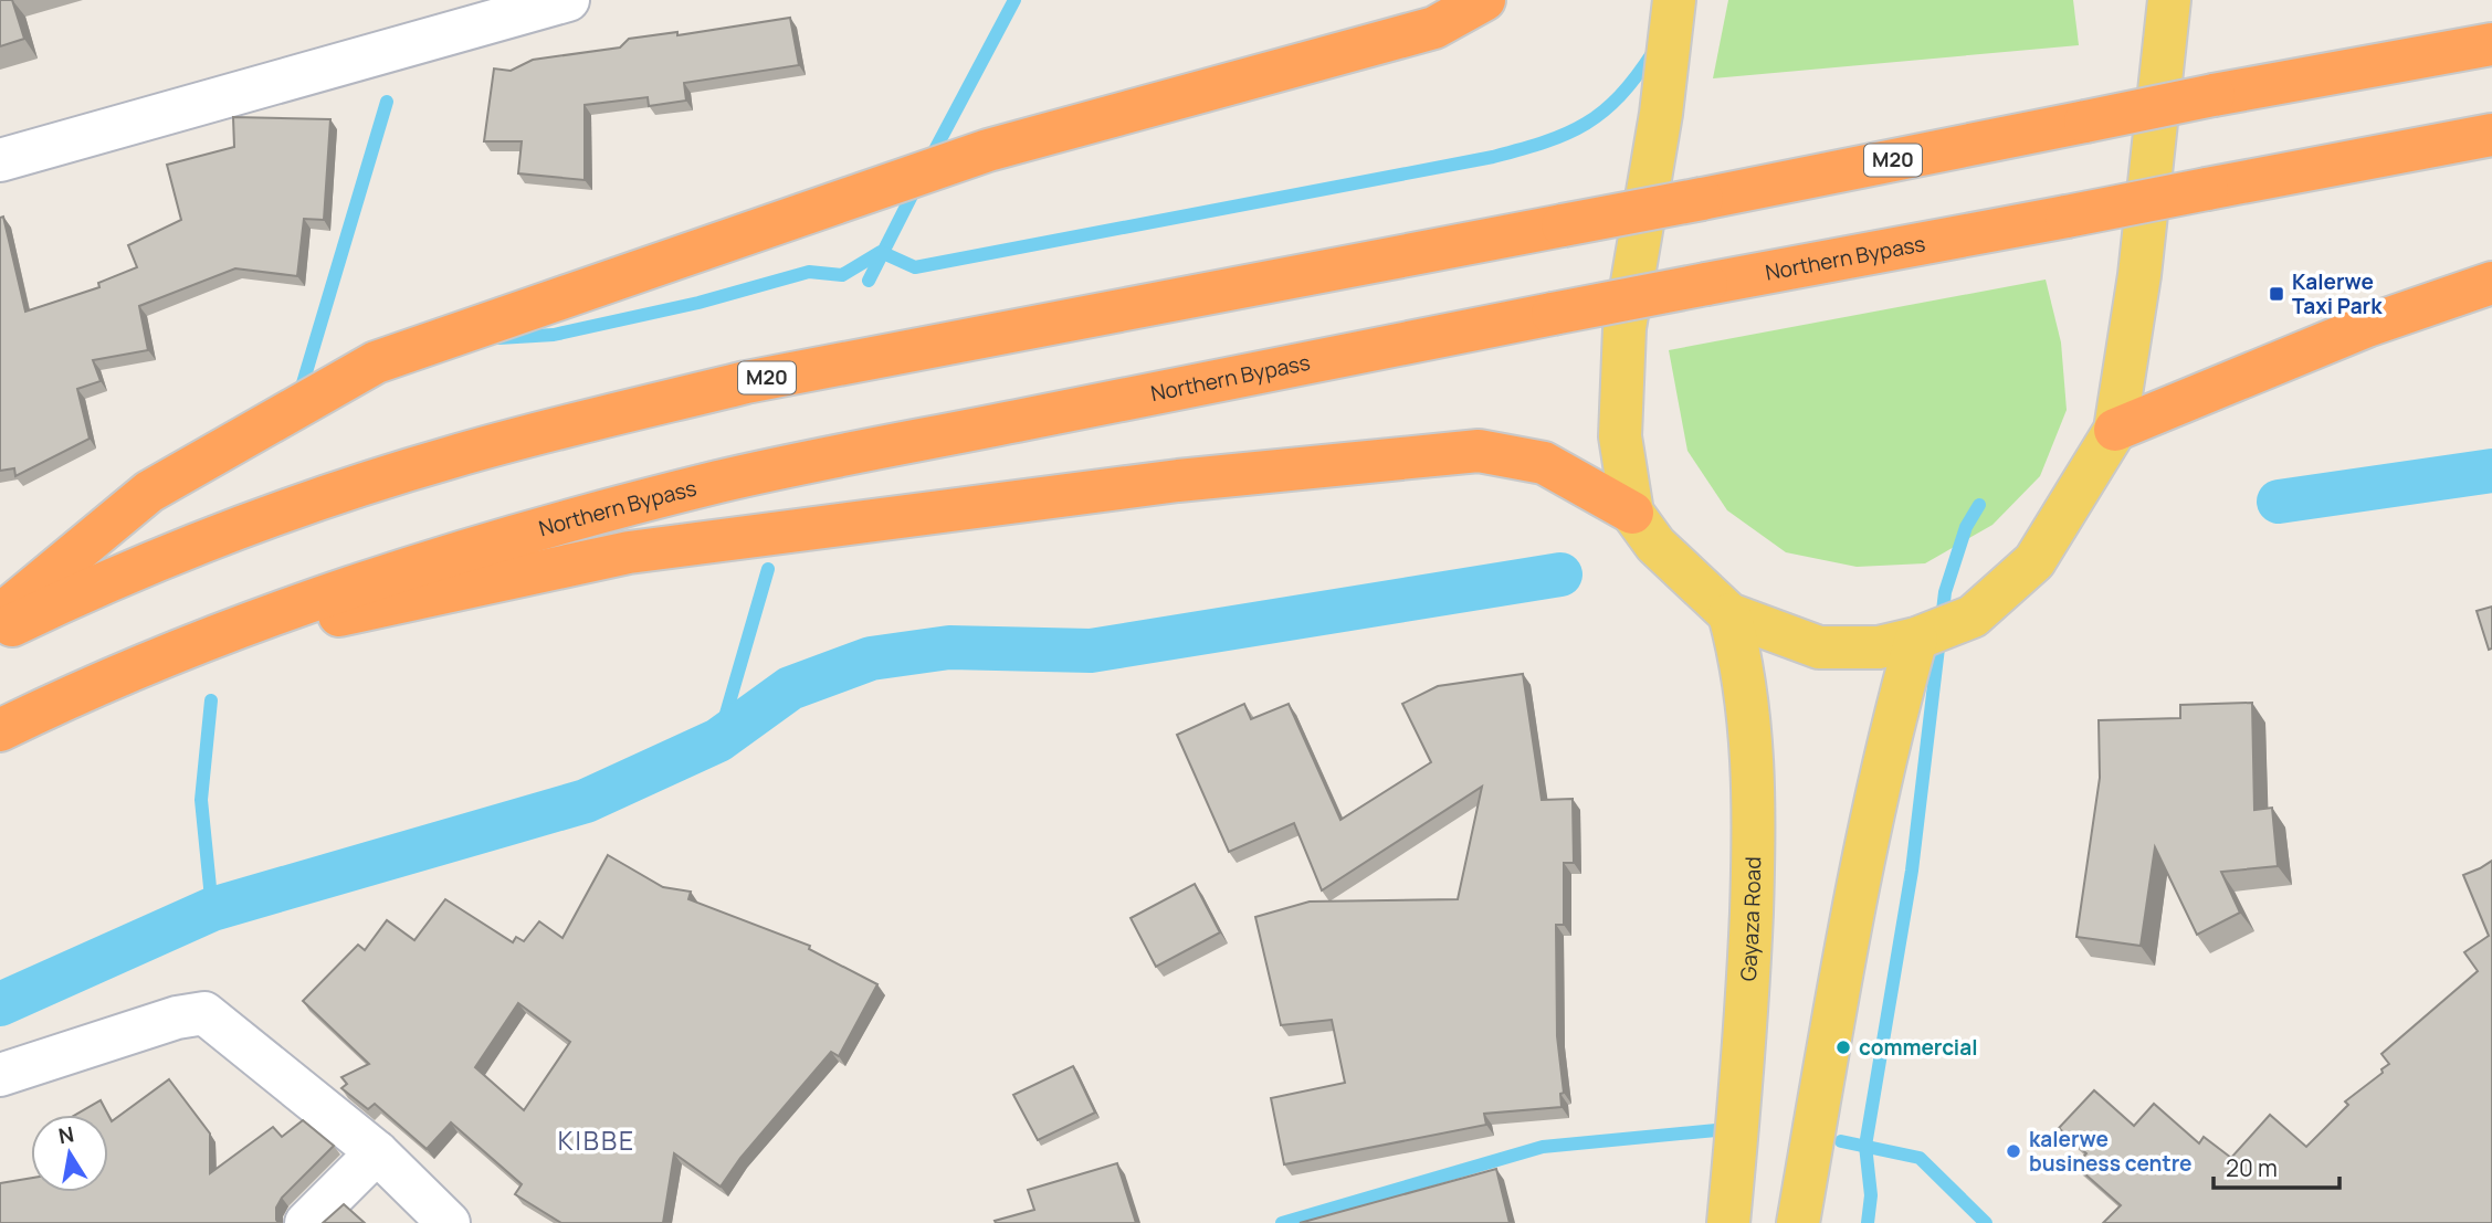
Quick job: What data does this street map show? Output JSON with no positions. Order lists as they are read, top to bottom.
{
  "streets": {
    "highway": ["M20", "Northern Bypass"],
    "main road": ["Gayaza Road"]
  },
  "districts": ["KIBBE"],
  "places": {
    "transit": ["Kalerwe Taxi Park"],
    "other": ["commercial", "kalerwe business centre"]
  },
  "scale_bar": "20 m",
  "north": "top"
}
